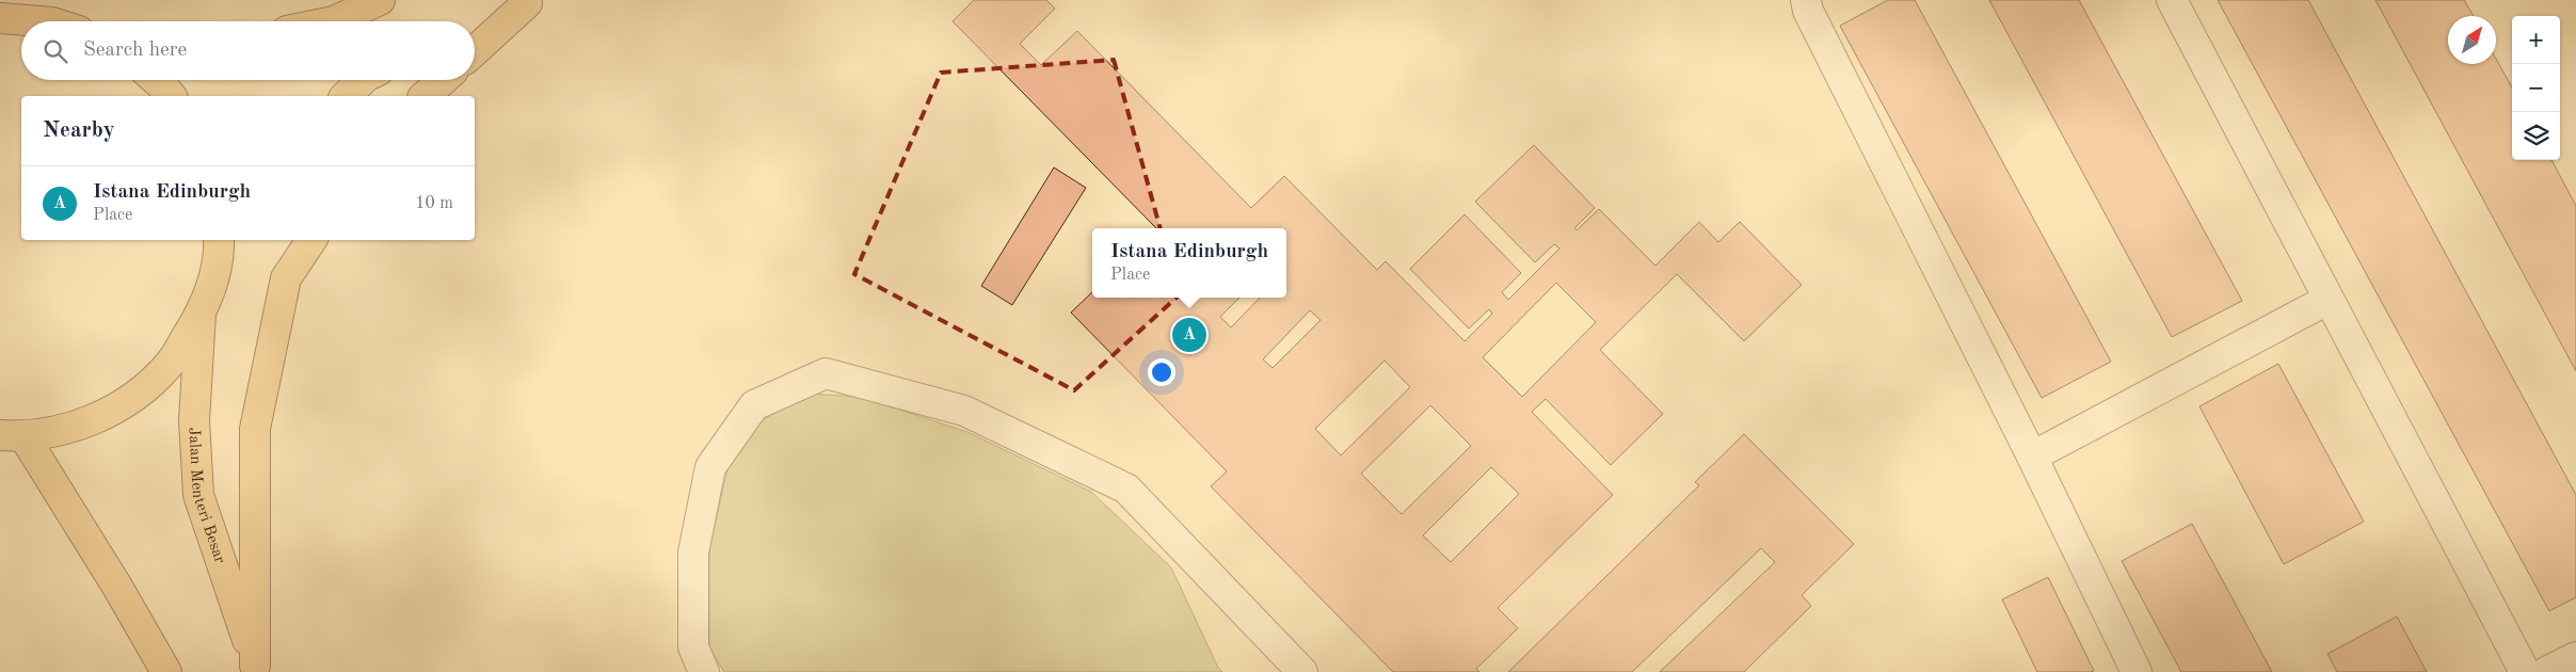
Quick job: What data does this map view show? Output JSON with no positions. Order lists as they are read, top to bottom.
{
  "streets": {
    "main road": ["Jalan Menteri Besar"]
  },
  "north": "top right",
  "page": {
    "map_buttons": ["+", "−"],
    "search": "Search here",
    "heading": "Nearby",
    "list": [
      {
        "mark": "A",
        "name": "Istana Edinburgh",
        "note": "Place",
        "value": "10 m"
      }
    ],
    "popup": ["Istana Edinburgh", "Place"],
    "pins": "A"
  }
}
